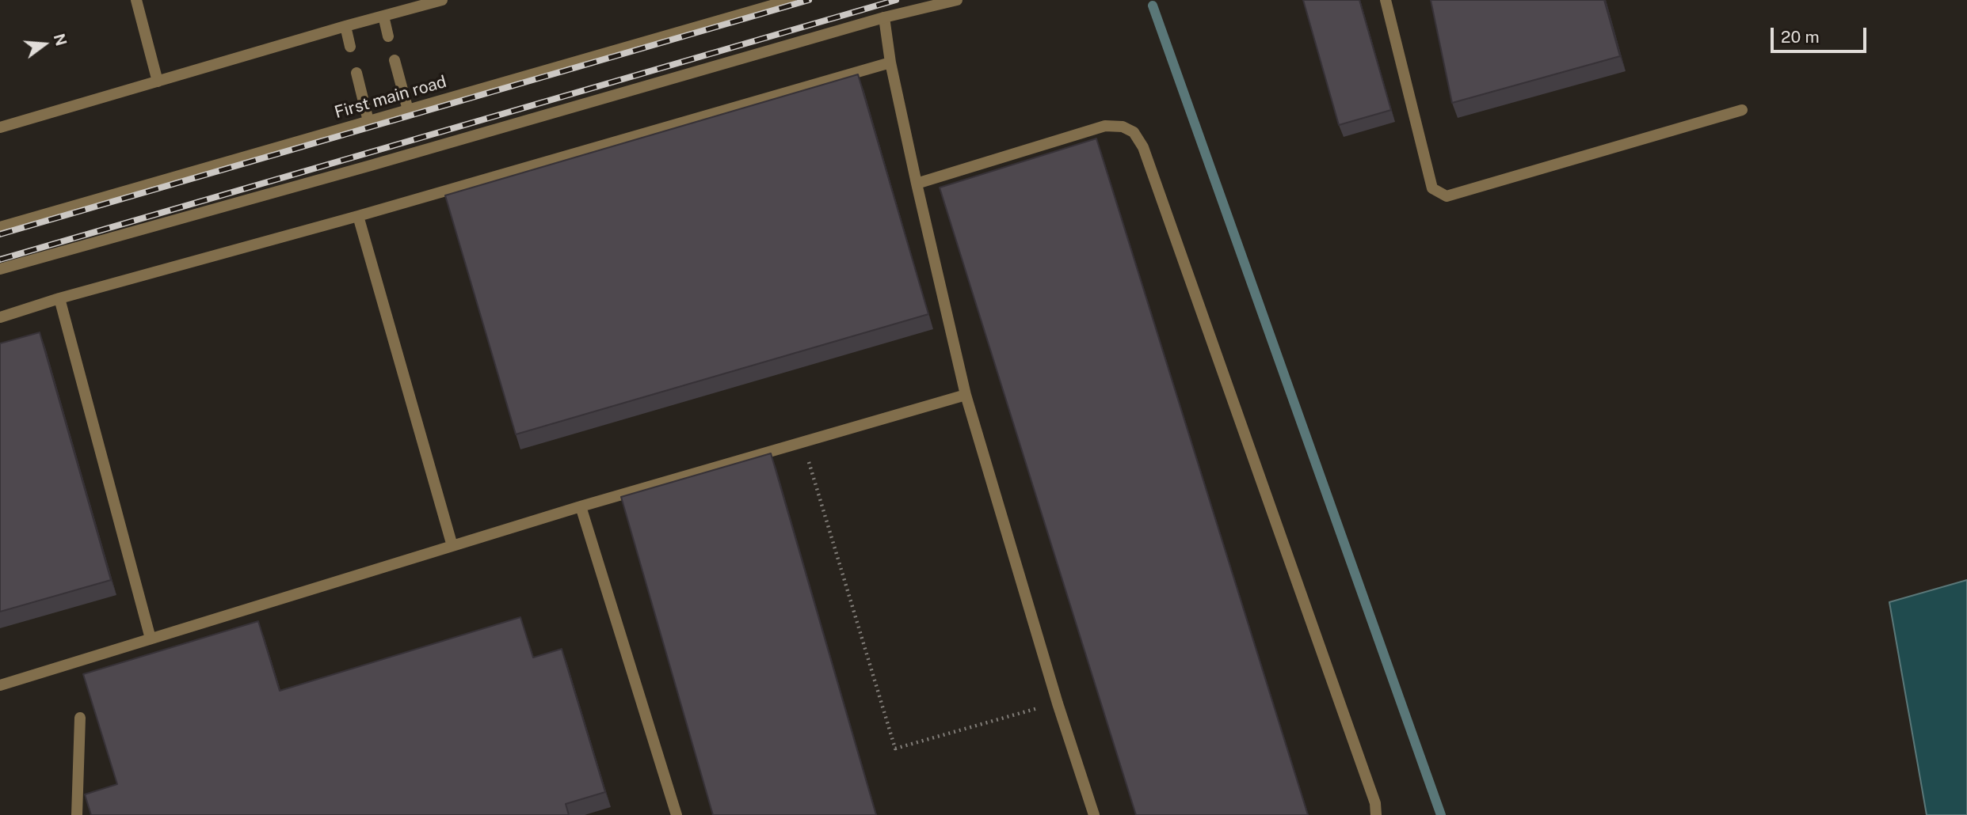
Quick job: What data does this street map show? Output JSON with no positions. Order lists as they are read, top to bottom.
{
  "streets": {
    "street": ["First main road"]
  },
  "scale_bar": "20 m",
  "north": "right"
}
